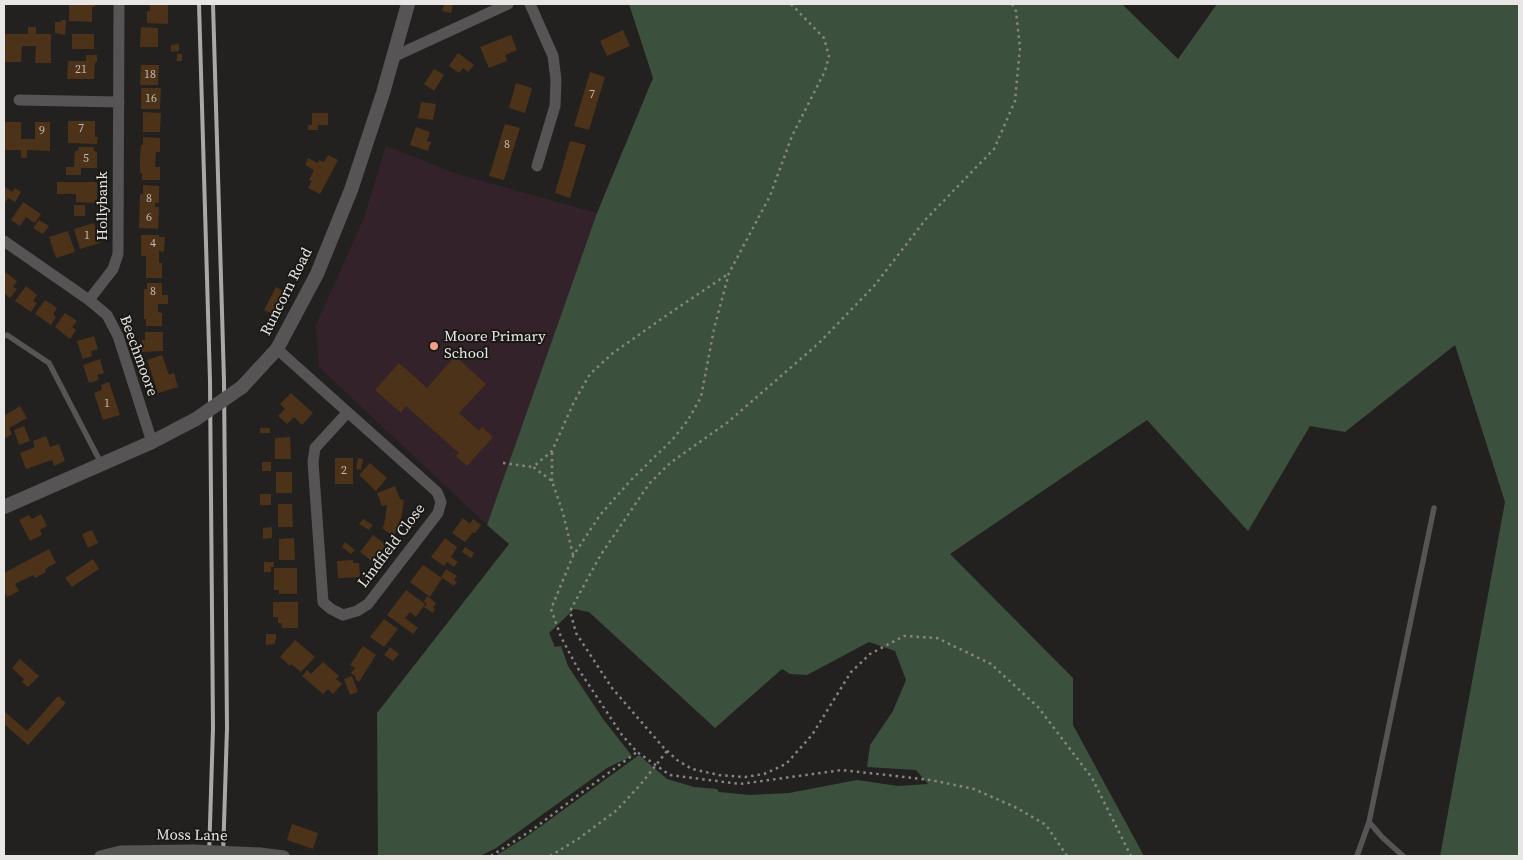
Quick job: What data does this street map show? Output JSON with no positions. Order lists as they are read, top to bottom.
{
  "streets": {
    "street": [
      "Hollybank",
      "Runcorn Road",
      "Beechmoore",
      "Lindfield Close",
      "Moss Lane"
    ]
  },
  "crossings": [
    ["Hollybank", "Beechmoore"],
    ["Runcorn Road", "Beechmoore"],
    ["Runcorn Road", "Lindfield Close"]
  ],
  "places": ["Moore Primary School"],
  "house_numbers": [
    "21",
    "18",
    "7",
    "16",
    "7",
    "9",
    "8",
    "5",
    "8",
    "6",
    "1",
    "4",
    "8",
    "1",
    "2"
  ]
}
